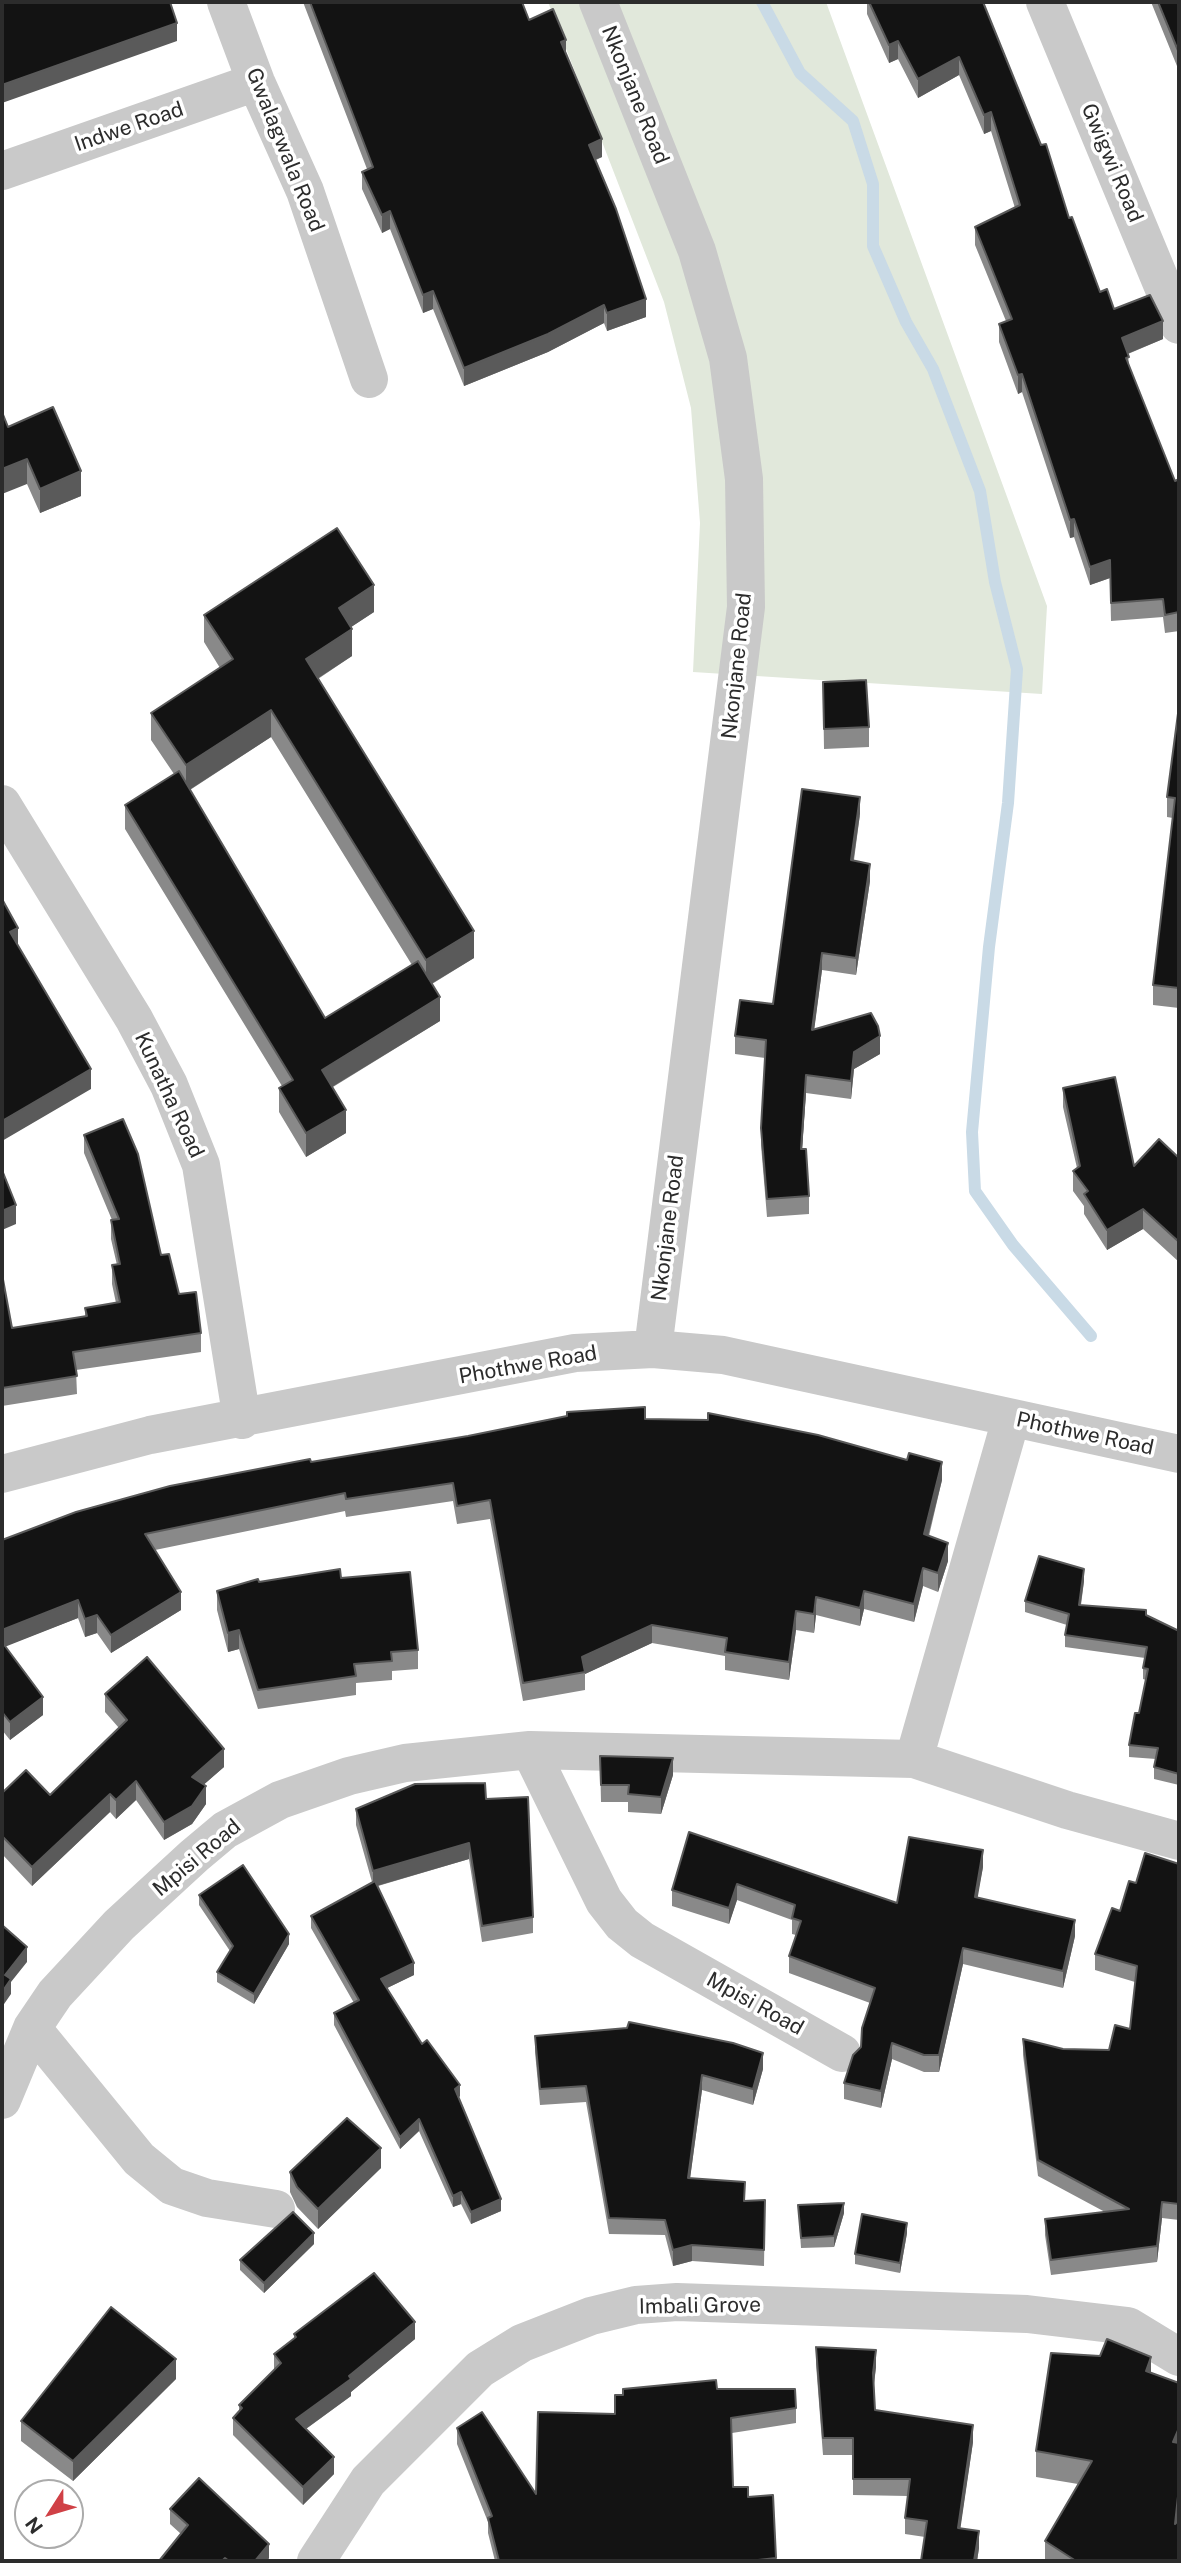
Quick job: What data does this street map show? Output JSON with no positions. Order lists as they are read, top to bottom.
{
  "streets": {
    "street": [
      "Nkonjane Road",
      "Indwe Road",
      "Gwalagwala Road",
      "Gwigwi Road",
      "Kunatha Road",
      "Phothwe Road",
      "Mpisi Road",
      "Imbali Grove"
    ]
  },
  "crossings": [
    ["Nkonjane Road", "Phothwe Road"],
    ["Indwe Road", "Gwalagwala Road"],
    ["Kunatha Road", "Phothwe Road"]
  ],
  "north": "bottom left"
}
